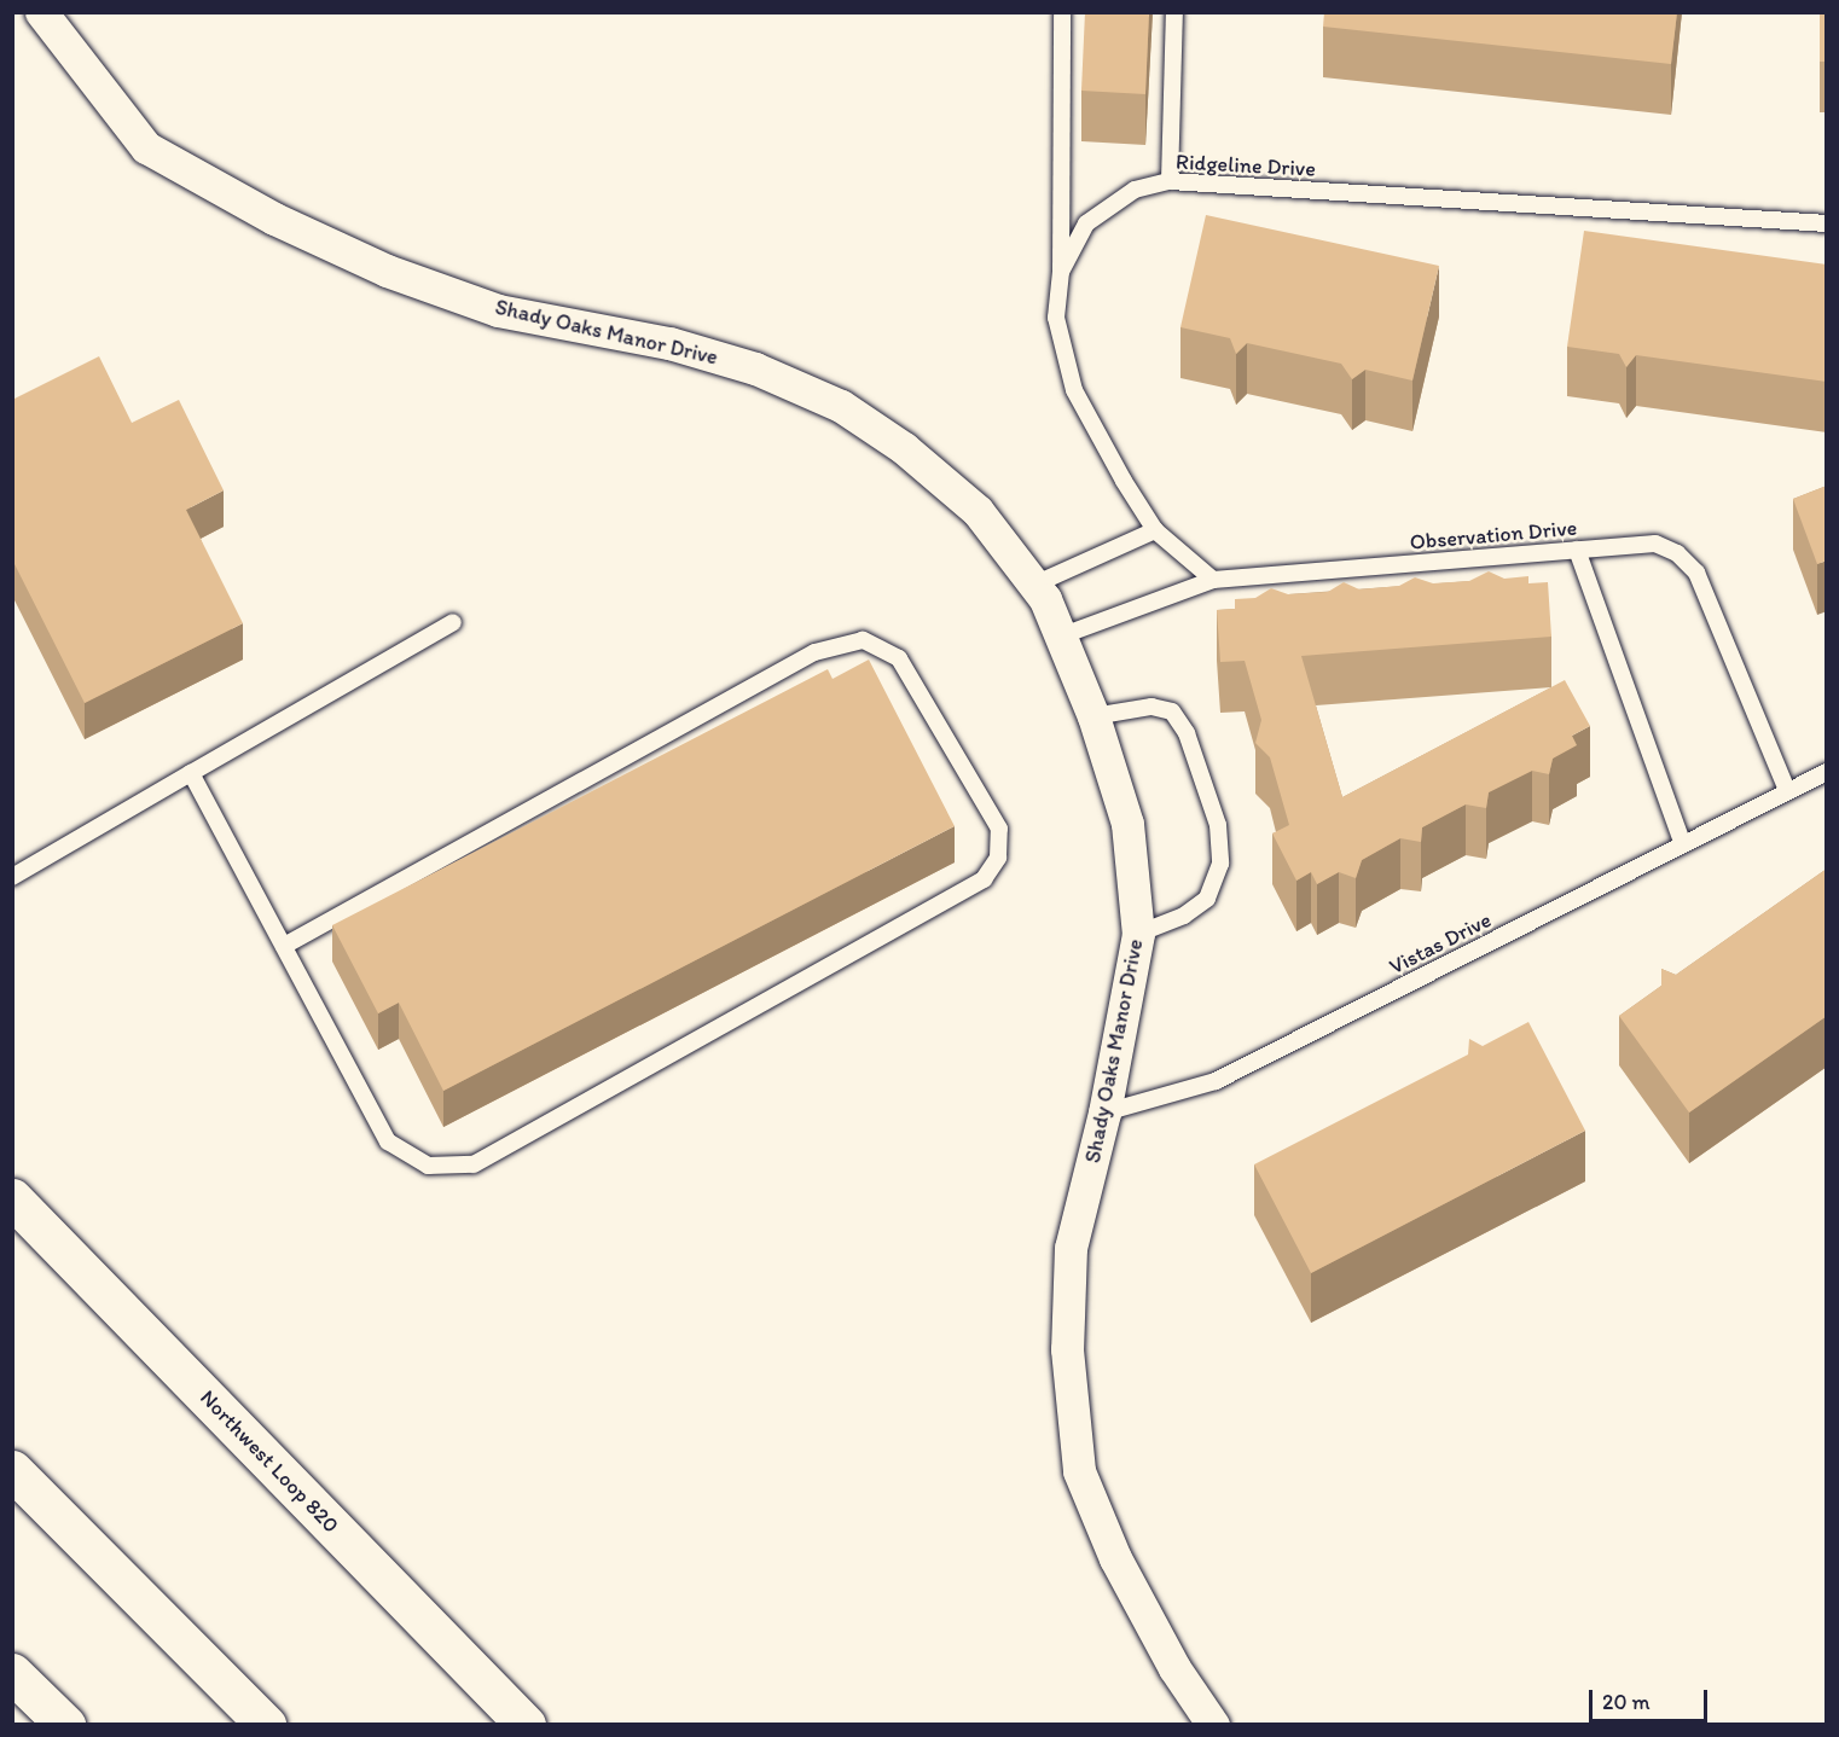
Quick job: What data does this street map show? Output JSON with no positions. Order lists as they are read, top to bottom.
{
  "streets": {
    "main road": ["Northwest Loop 820"],
    "street": ["Shady Oaks Manor Drive"],
    "lane": ["Ridgeline Drive", "Observation Drive", "Vistas Drive"]
  },
  "crossings": [
    ["Ridgeline Drive", "Observation Drive"],
    ["Shady Oaks Manor Drive", "Observation Drive"],
    ["Shady Oaks Manor Drive", "Vistas Drive"],
    ["Observation Drive", "Vistas Drive"]
  ],
  "scale_bar": "20 m"
}
